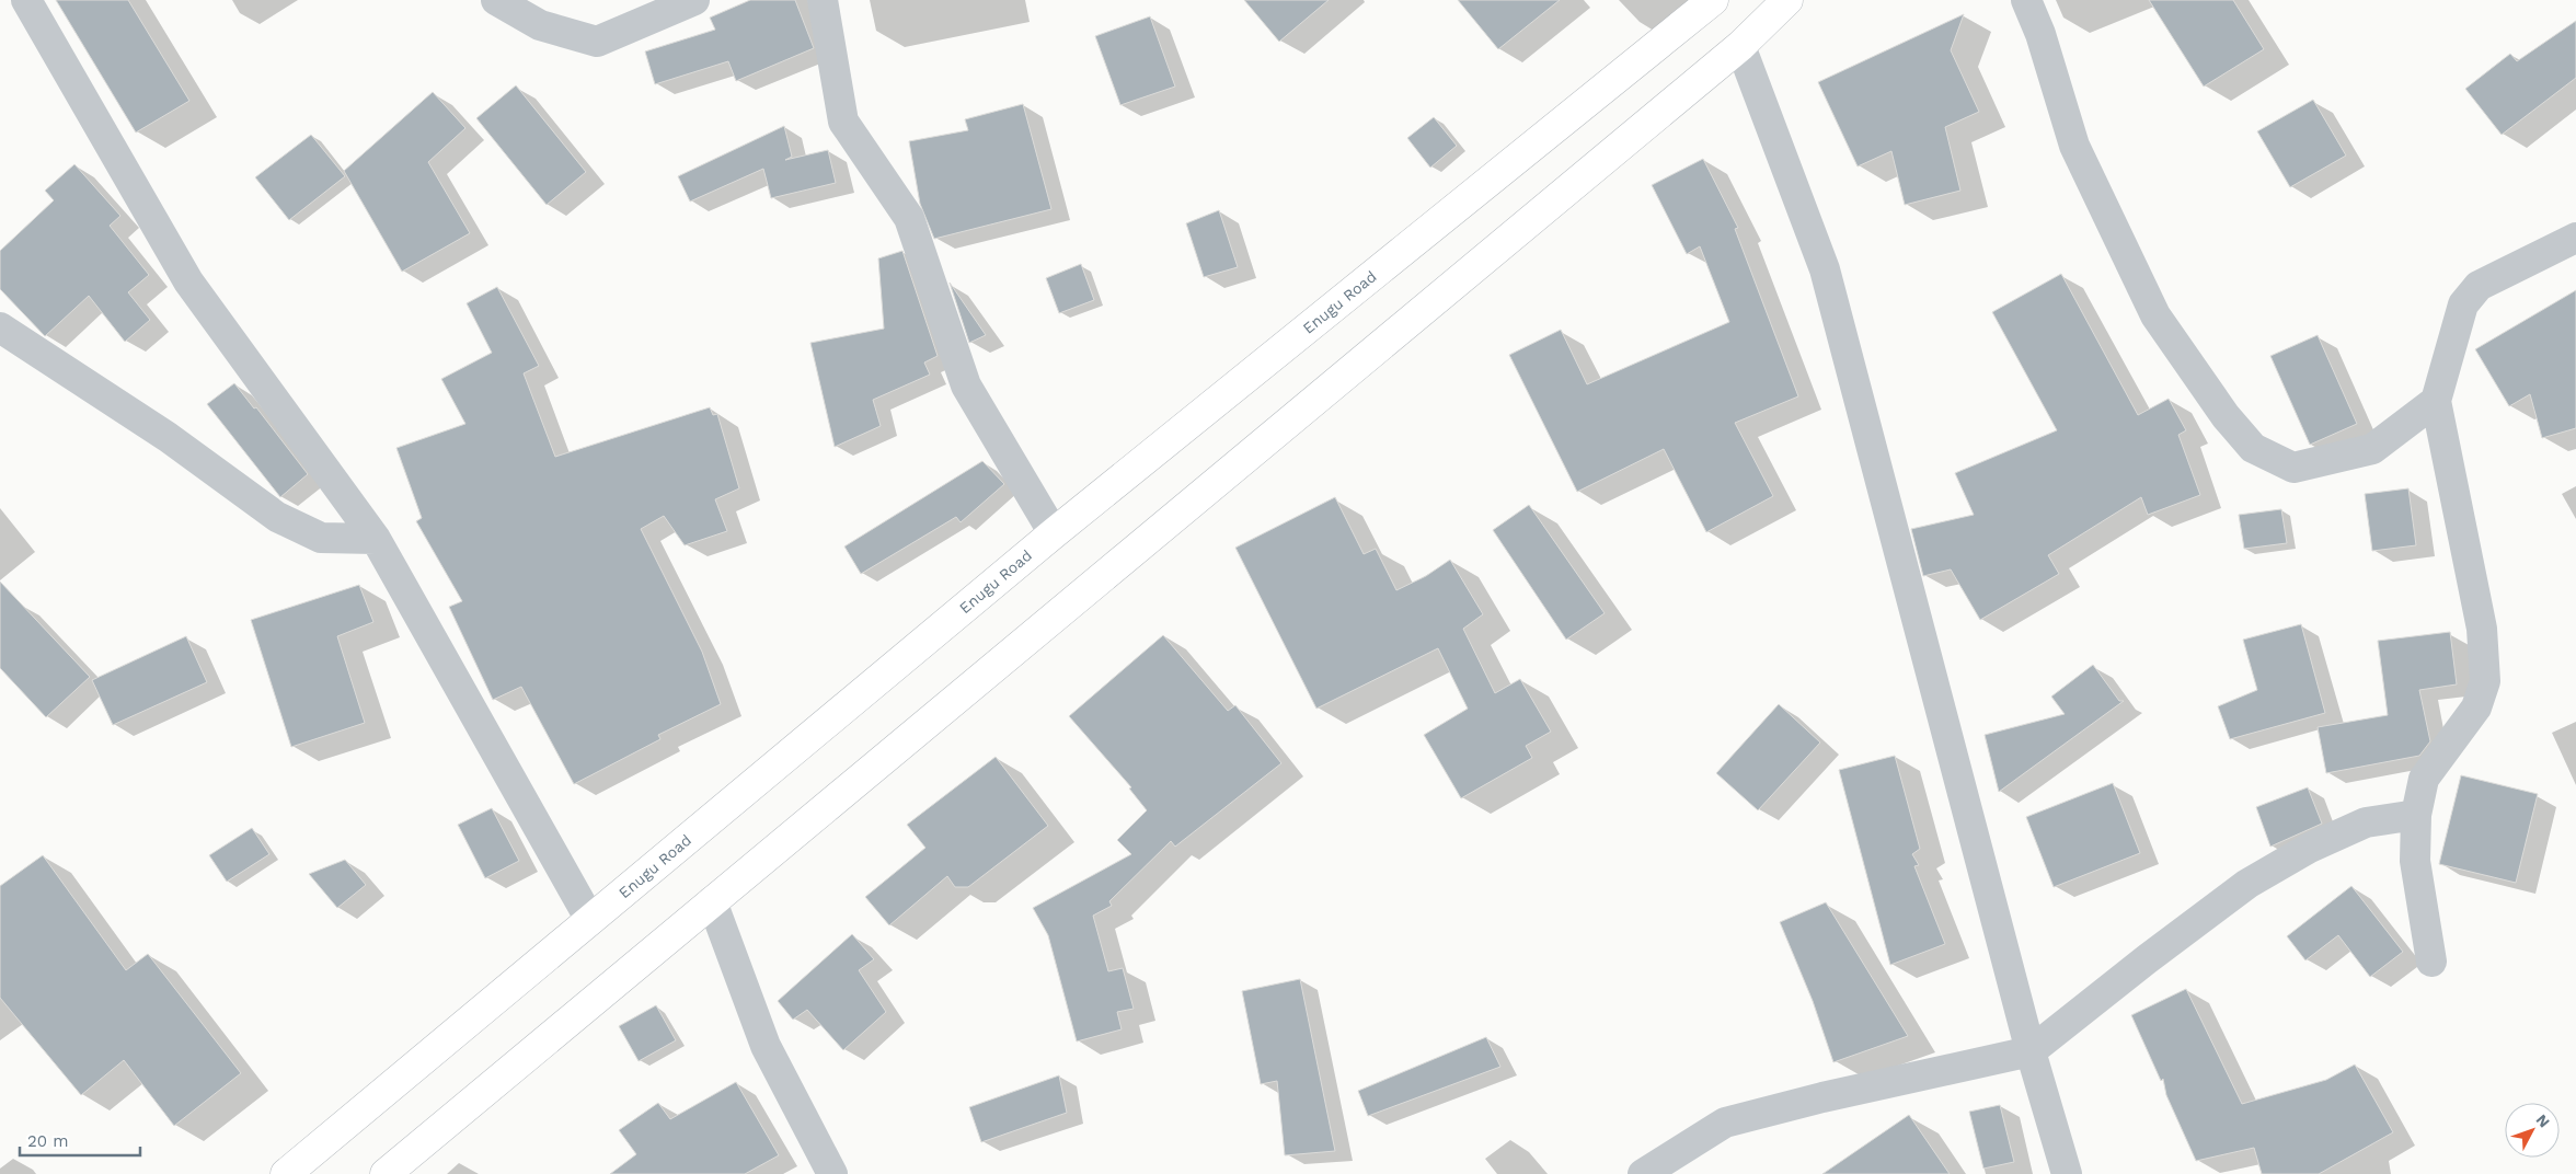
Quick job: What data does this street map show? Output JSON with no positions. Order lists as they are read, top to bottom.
{
  "streets": {
    "main road": ["Enugu Road"]
  },
  "scale_bar": "20 m",
  "north": "top right"
}
